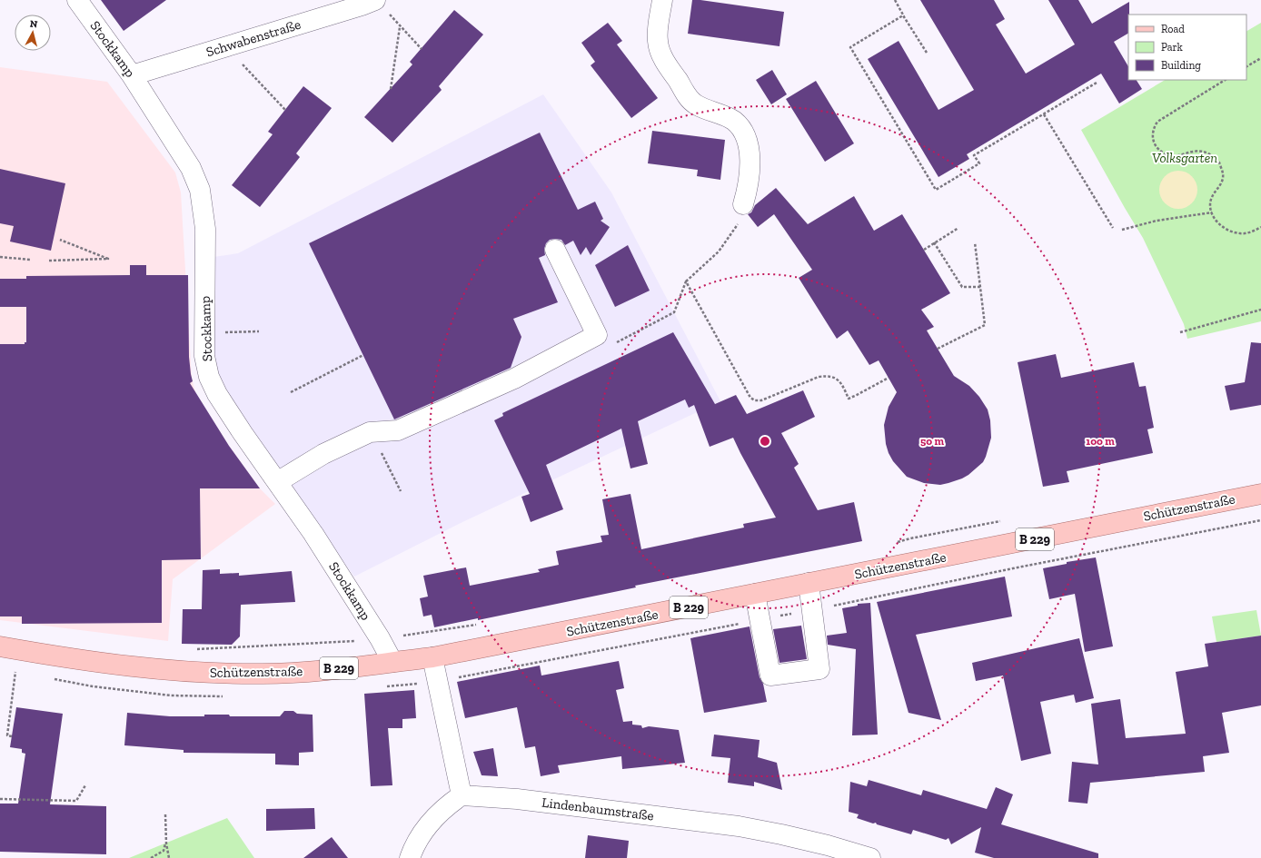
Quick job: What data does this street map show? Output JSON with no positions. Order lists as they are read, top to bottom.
{
  "streets": {
    "main road": ["Schützenstraße", "B 229"],
    "street": ["Schwabenstraße", "Stockkamp", "Lindenbaumstraße"]
  },
  "crossings": [
    ["Schwabenstraße", "Stockkamp"],
    ["Stockkamp", "Schützenstraße"]
  ],
  "parks": ["Volksgarten"],
  "legend": ["Road", "Park", "Building"],
  "north": "top",
  "rings": ["50 m", "100 m"]
}
